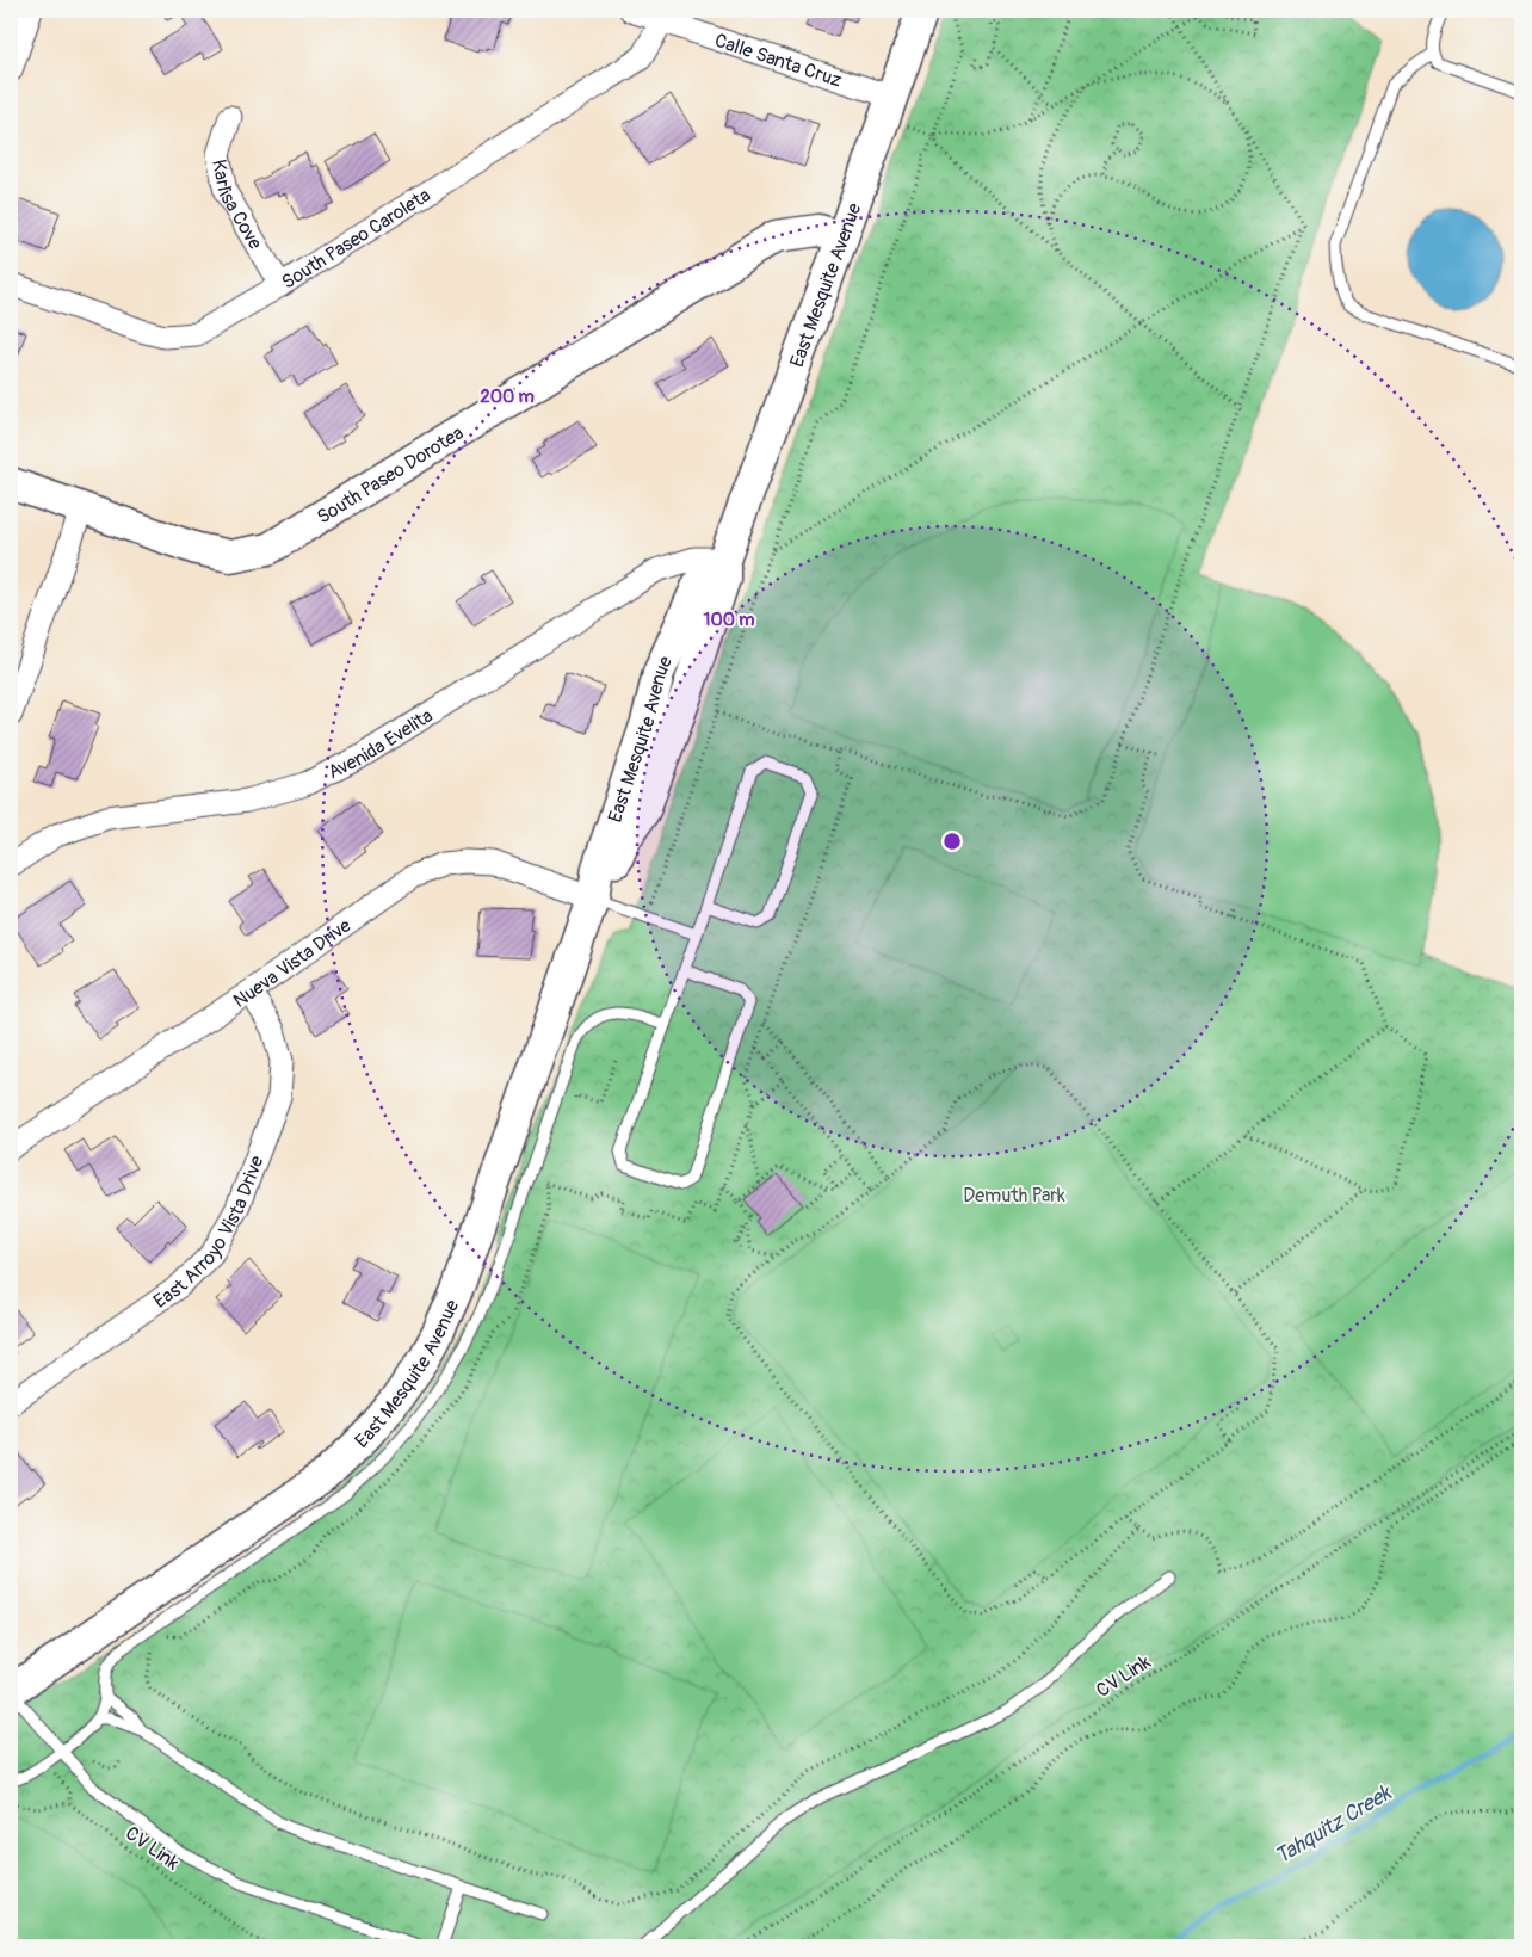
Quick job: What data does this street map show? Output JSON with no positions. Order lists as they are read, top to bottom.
{
  "streets": {
    "street": [
      "Calle Santa Cruz",
      "Karlisa Cove",
      "South Paseo Caroleta",
      "East Mesquite Avenue",
      "South Paseo Dorotea",
      "Avenida Evelita",
      "Nueva Vista Drive",
      "East Arroyo Vista Drive"
    ],
    "path": ["CV Link"]
  },
  "crossings": [
    ["Calle Santa Cruz", "South Paseo Caroleta"],
    ["Calle Santa Cruz", "East Mesquite Avenue"],
    ["Karlisa Cove", "South Paseo Caroleta"],
    ["East Mesquite Avenue", "South Paseo Dorotea"],
    ["East Mesquite Avenue", "Avenida Evelita"],
    ["East Mesquite Avenue", "Nueva Vista Drive"],
    ["Nueva Vista Drive", "East Arroyo Vista Drive"]
  ],
  "water": ["Tahquitz Creek"],
  "parks": ["Demuth Park"],
  "rings": ["200 m", "100 m"]
}
